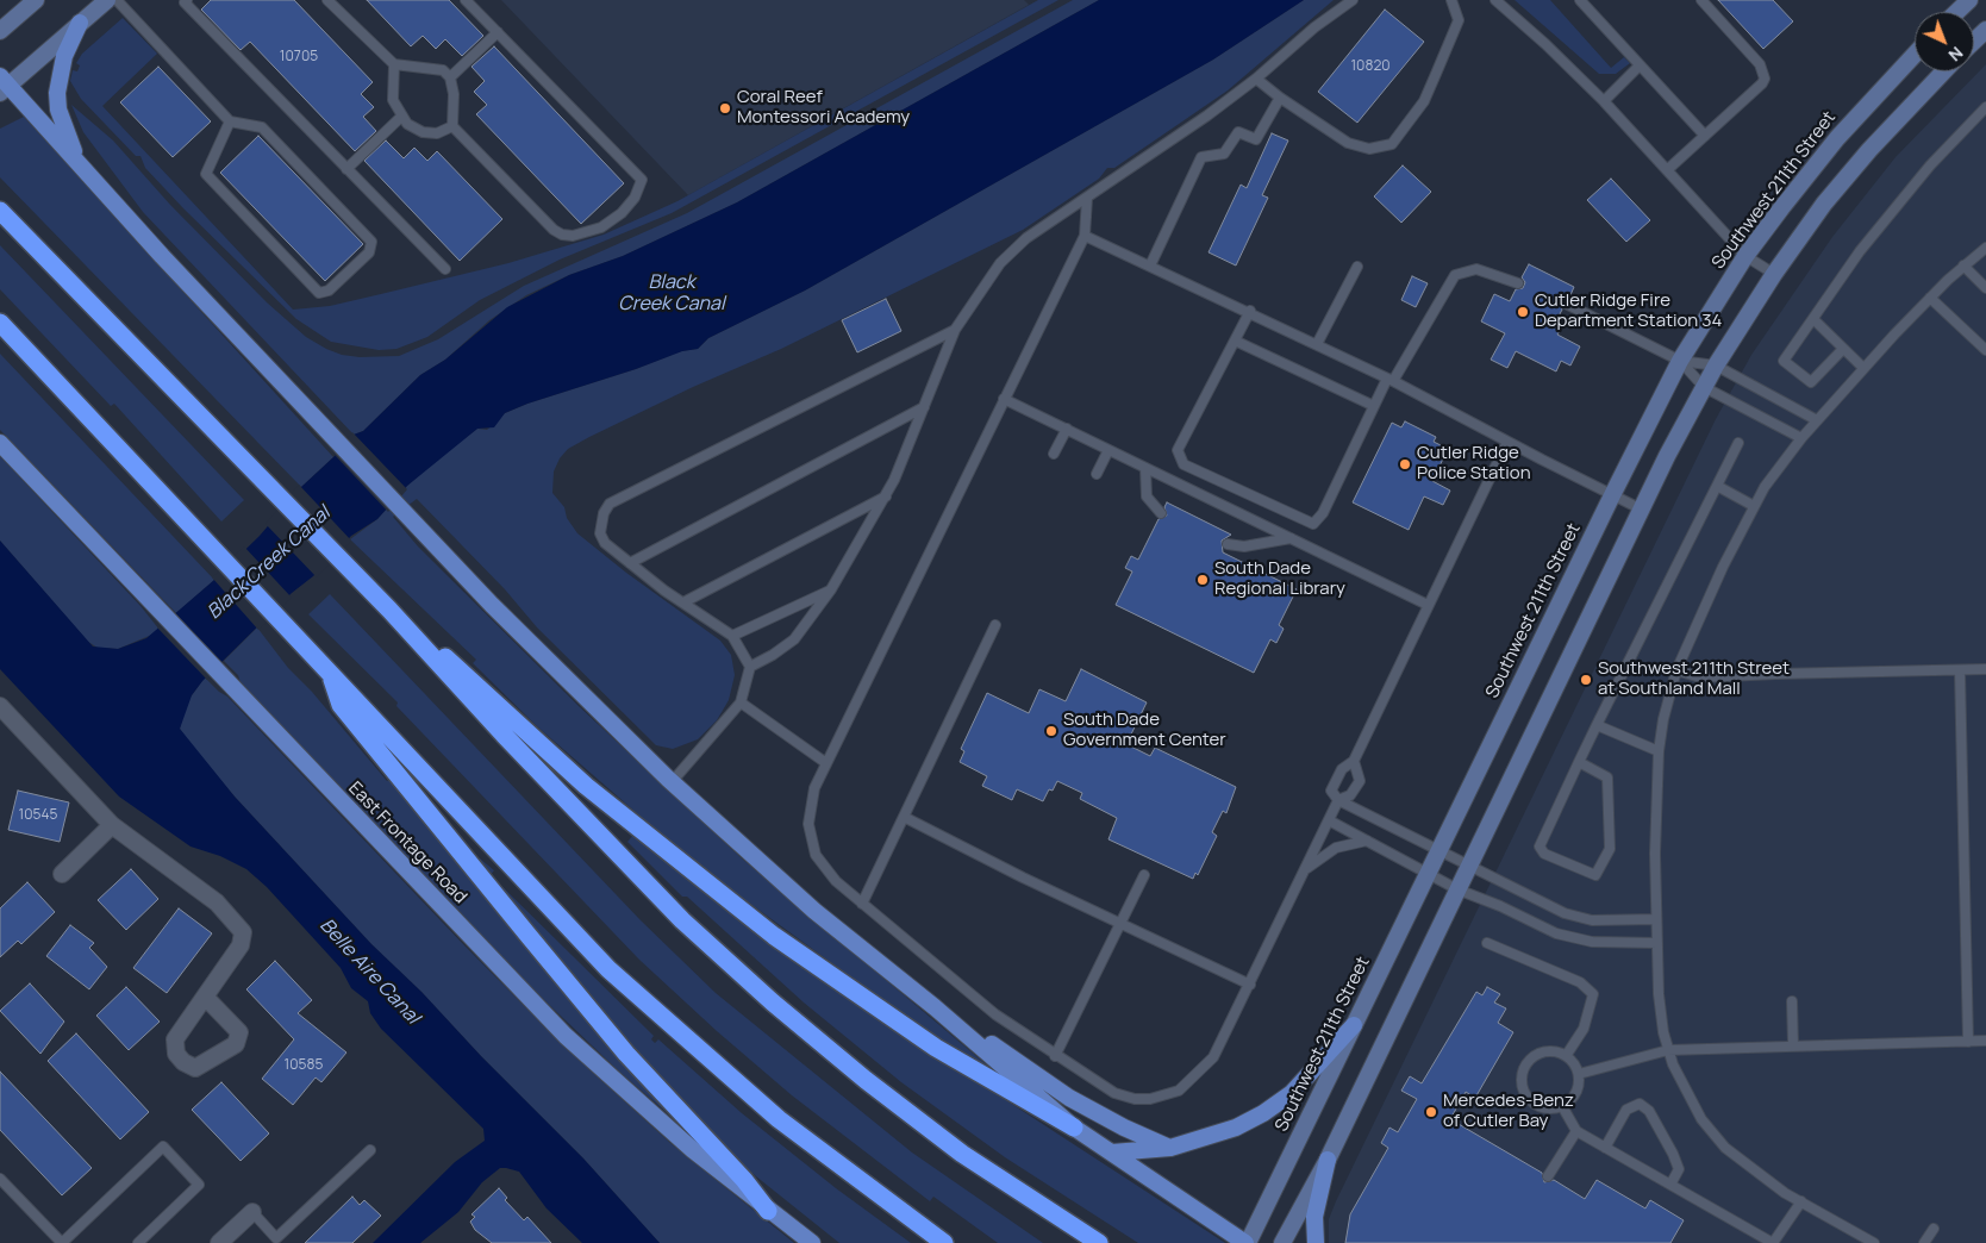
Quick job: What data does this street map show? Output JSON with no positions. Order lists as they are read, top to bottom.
{
  "streets": {
    "main road": ["Southwest 211th Street", "East Frontage Road"]
  },
  "water": ["Black Creek Canal", "Belle Aire Canal"],
  "places": [
    "Coral Reef Montessori Academy",
    "Cutler Ridge Fire Department Station 34",
    "Cutler Ridge Police Station",
    "South Dade Regional Library",
    "Southwest 211th Street at Southland Mall",
    "South Dade Government Center",
    "Mercedes-Benz of Cutler Bay"
  ],
  "house_numbers": [
    "10705",
    "10820",
    "10545",
    "10585"
  ],
  "north": "bottom right"
}
